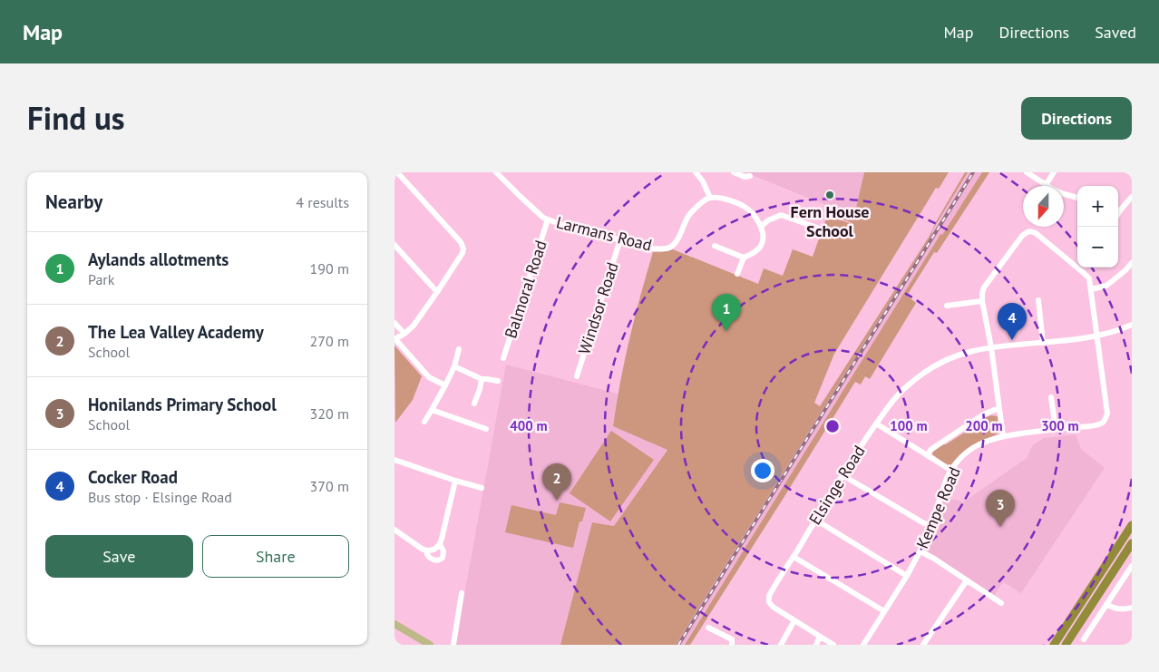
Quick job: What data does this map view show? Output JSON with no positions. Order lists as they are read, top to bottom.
{
  "streets": {
    "street": [
      "Larmans Road",
      "Balmoral Road",
      "Windsor Road",
      "Elsinge Road",
      "Kempe Road"
    ]
  },
  "crossings": [
    ["Larmans Road", "Balmoral Road"],
    ["Larmans Road", "Windsor Road"],
    ["Elsinge Road", "Kempe Road"]
  ],
  "places": ["Fern House School"],
  "north": "bottom",
  "page": {
    "header": "Map",
    "nav": ["Map", "Directions", "Saved"],
    "title": "Find us",
    "buttons": [
      "Directions",
      ["Save", "Share"]
    ],
    "heading": ["Nearby", "4 results"],
    "map_buttons": ["+", "−"],
    "list": [
      {
        "mark": "1",
        "name": "Aylands allotments",
        "note": "Park",
        "value": "190 m"
      },
      {
        "mark": "2",
        "name": "The Lea Valley Academy",
        "note": "School",
        "value": "270 m"
      },
      {
        "mark": "3",
        "name": "Honilands Primary School",
        "note": "School",
        "value": "320 m"
      },
      {
        "mark": "4",
        "name": "Cocker Road",
        "note": "Bus stop · Elsinge Road",
        "value": "370 m"
      }
    ],
    "pins": [
      "1",
      "4",
      "2",
      "3"
    ]
  },
  "rings": [
    "100 m",
    "200 m",
    "300 m",
    "400 m"
  ]
}
